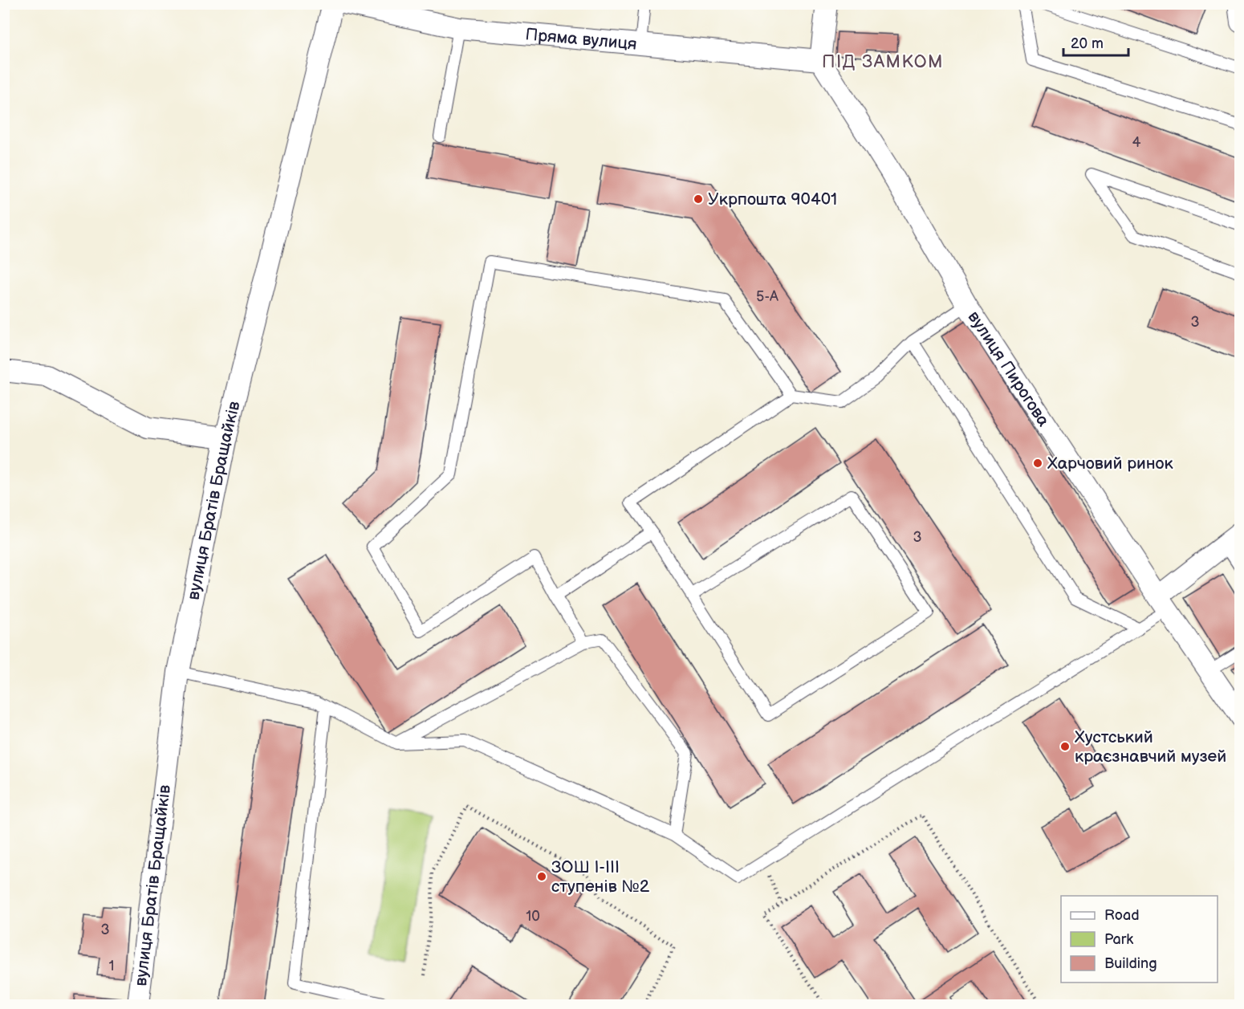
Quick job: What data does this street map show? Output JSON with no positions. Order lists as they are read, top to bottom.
{
  "streets": {
    "street": ["Пряма вулиця", "вулиця Пирогова", "вулиця Братів Бращайків"]
  },
  "crossings": [
    ["Пряма вулиця", "вулиця Пирогова"]
  ],
  "districts": ["ПІД ЗАМКОМ"],
  "places": [
    "Укрпошта 90401",
    "Харчовий ринок",
    "Хустський краєзнавчий музей",
    "ЗОШ І-ІІІ ступенів №2"
  ],
  "house_numbers": [
    "4",
    "5-А",
    "3",
    "3",
    "10",
    "3",
    "1"
  ],
  "legend": ["Road", "Park", "Building"],
  "scale_bar": "20 m"
}
